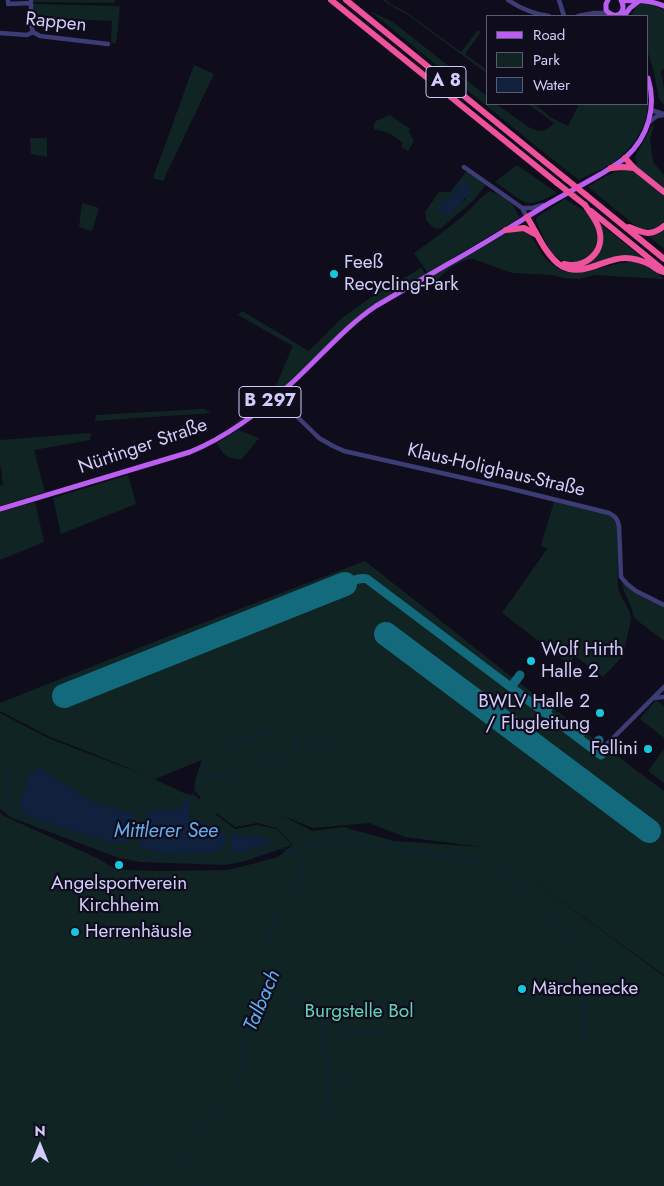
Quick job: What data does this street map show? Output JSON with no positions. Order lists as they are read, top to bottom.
{
  "streets": {
    "highway": ["A 8"],
    "main road": ["B 297", "Nürtinger Straße"],
    "street": ["Rappen", "Klaus-Holighaus-Straße"]
  },
  "crossings": [
    ["Nürtinger Straße", "Klaus-Holighaus-Straße"]
  ],
  "water": ["Mittlerer See", "Talbach"],
  "parks": ["Burgstelle Bol"],
  "places": [
    "Feeß Recycling-Park",
    "Wolf Hirth Halle 2",
    "BWLV Halle 2 / Flugleitung",
    "Fellini",
    "Angelsportverein Kirchheim",
    "Herrenhäusle",
    "Märchenecke"
  ],
  "legend": ["Road", "Park", "Water"],
  "north": "top"
}
